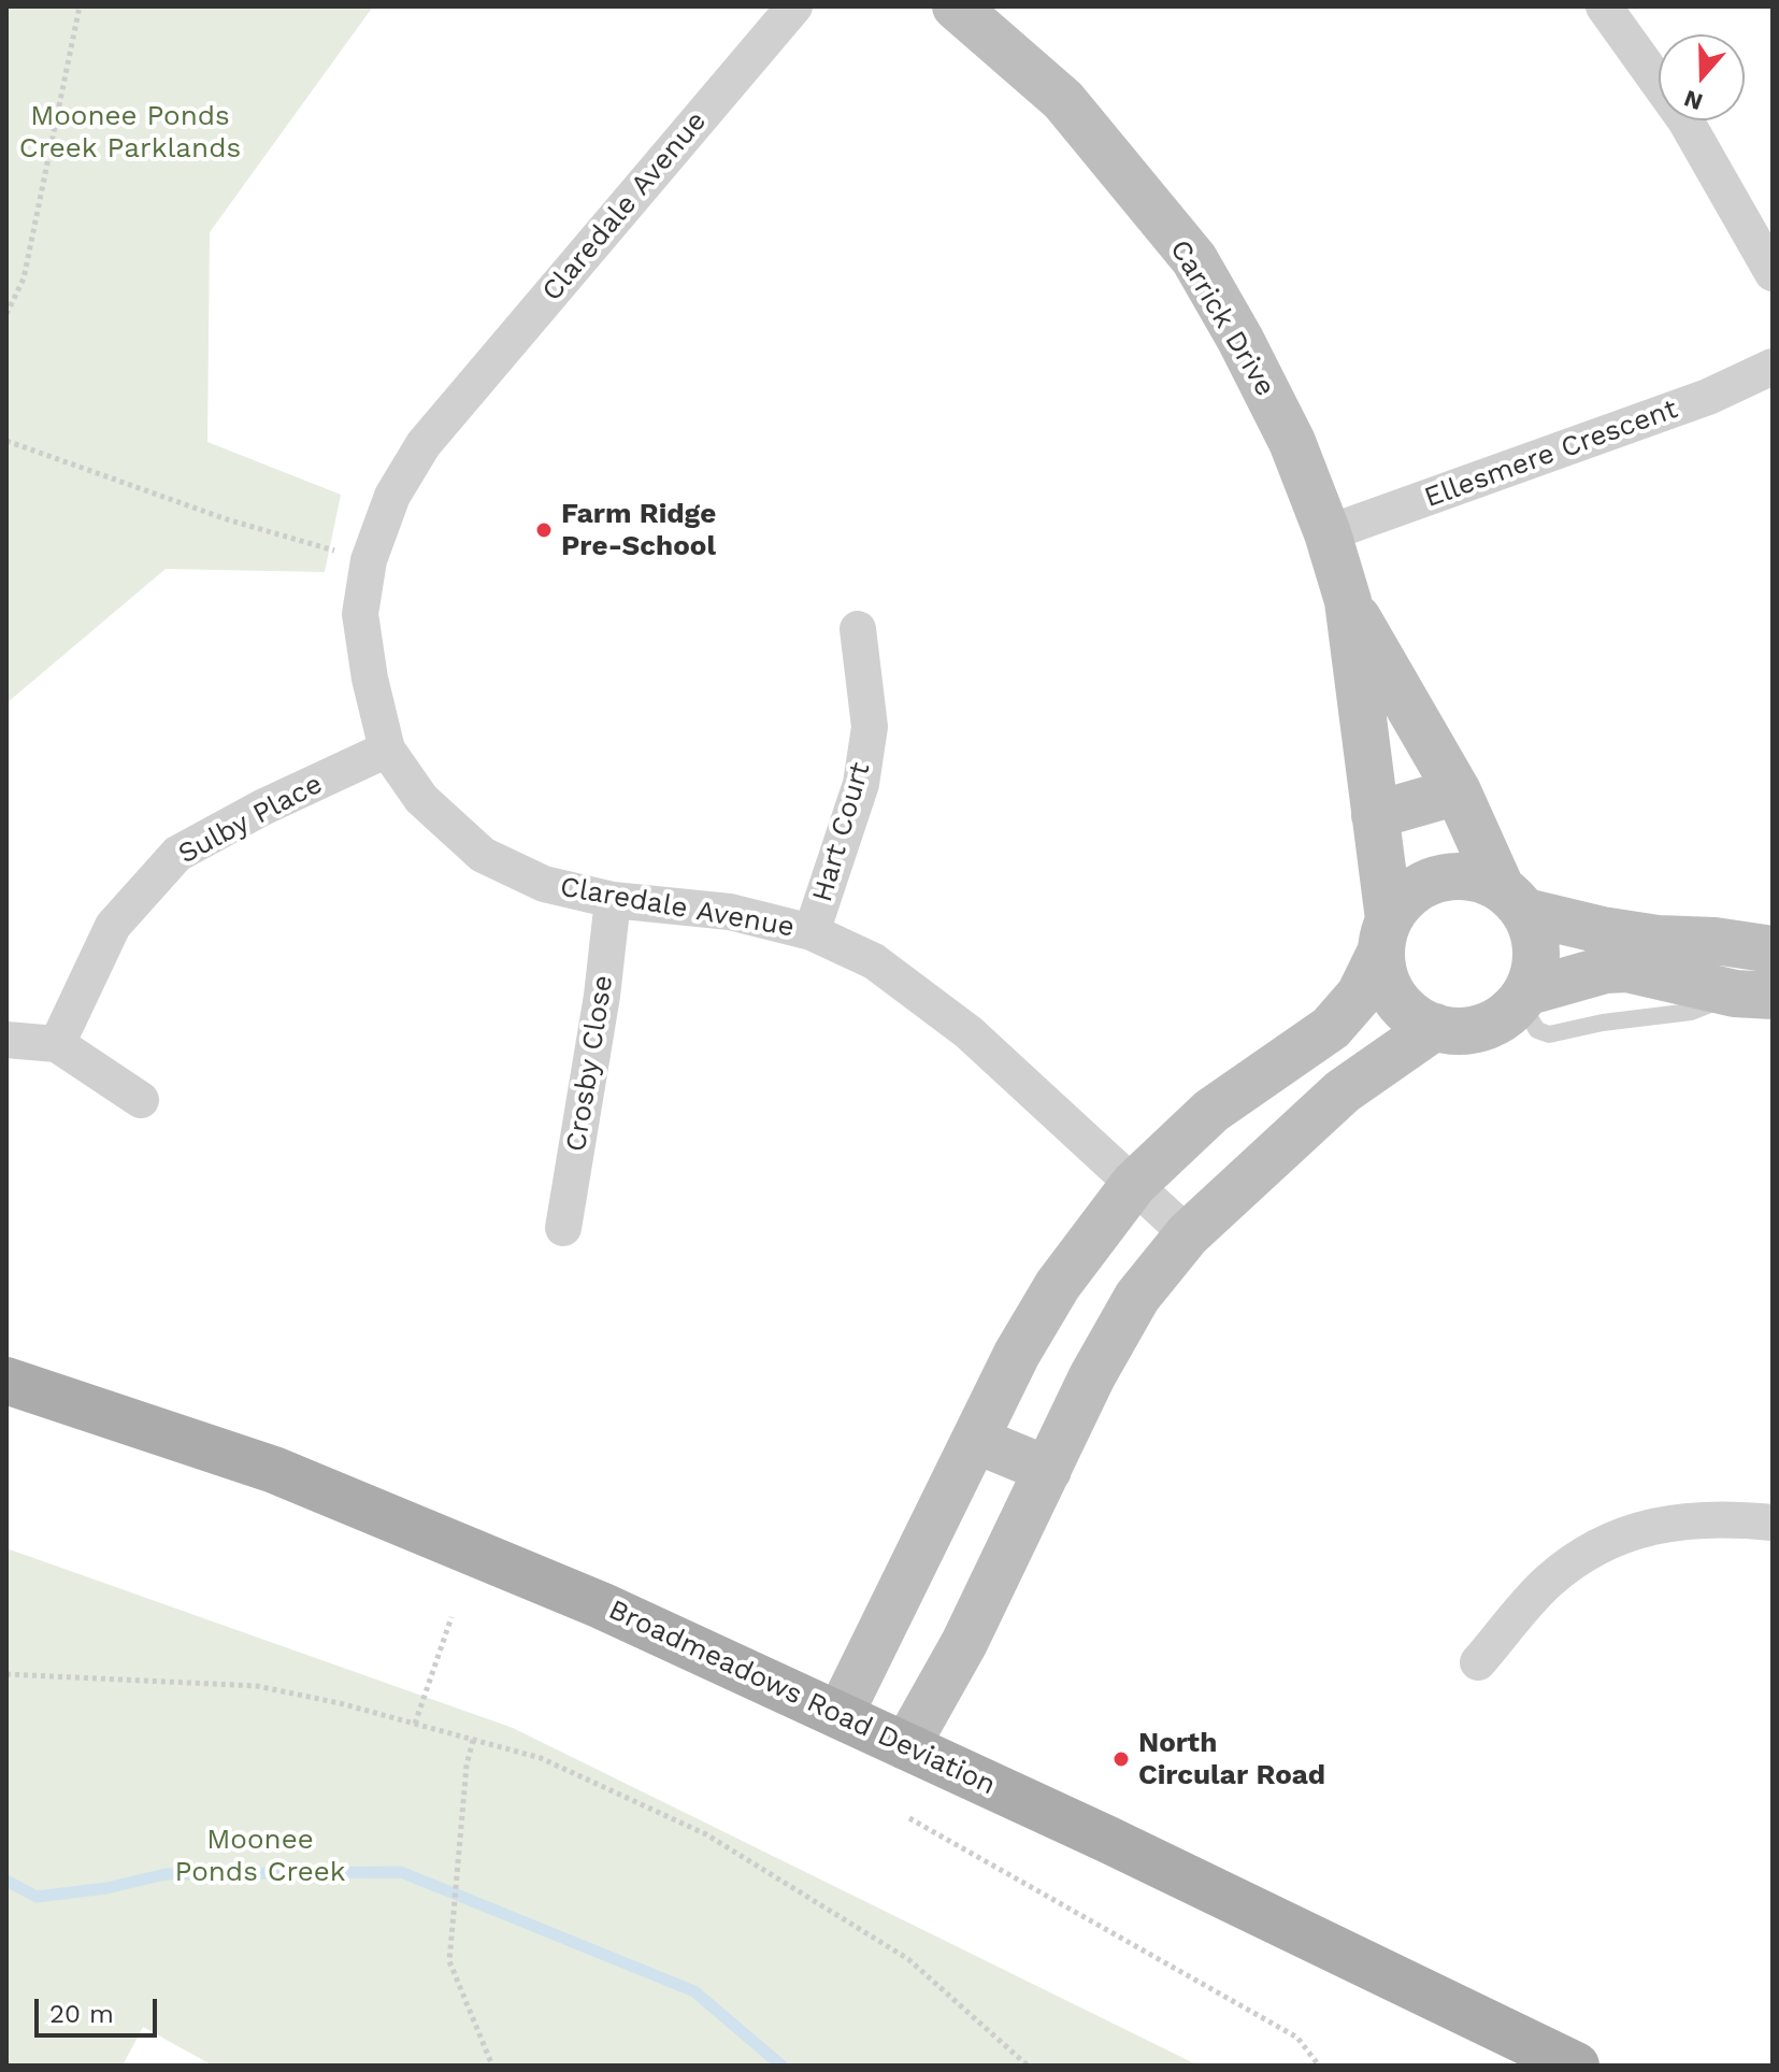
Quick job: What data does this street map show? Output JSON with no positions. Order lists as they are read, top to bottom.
{
  "streets": {
    "main road": ["Broadmeadows Road Deviation"],
    "street": [
      "Claredale Avenue",
      "Carrick Drive",
      "Ellesmere Crescent",
      "Sulby Place",
      "Hart Court",
      "Crosby Close"
    ]
  },
  "crossings": [
    ["Claredale Avenue", "Sulby Place"],
    ["Claredale Avenue", "Hart Court"],
    ["Claredale Avenue", "Crosby Close"],
    ["Carrick Drive", "Ellesmere Crescent"]
  ],
  "parks": ["Moonee Ponds Creek Parklands", "Moonee Ponds Creek"],
  "places": ["Farm Ridge Pre-School", "North Circular Road"],
  "scale_bar": "20 m",
  "north": "bottom"
}
